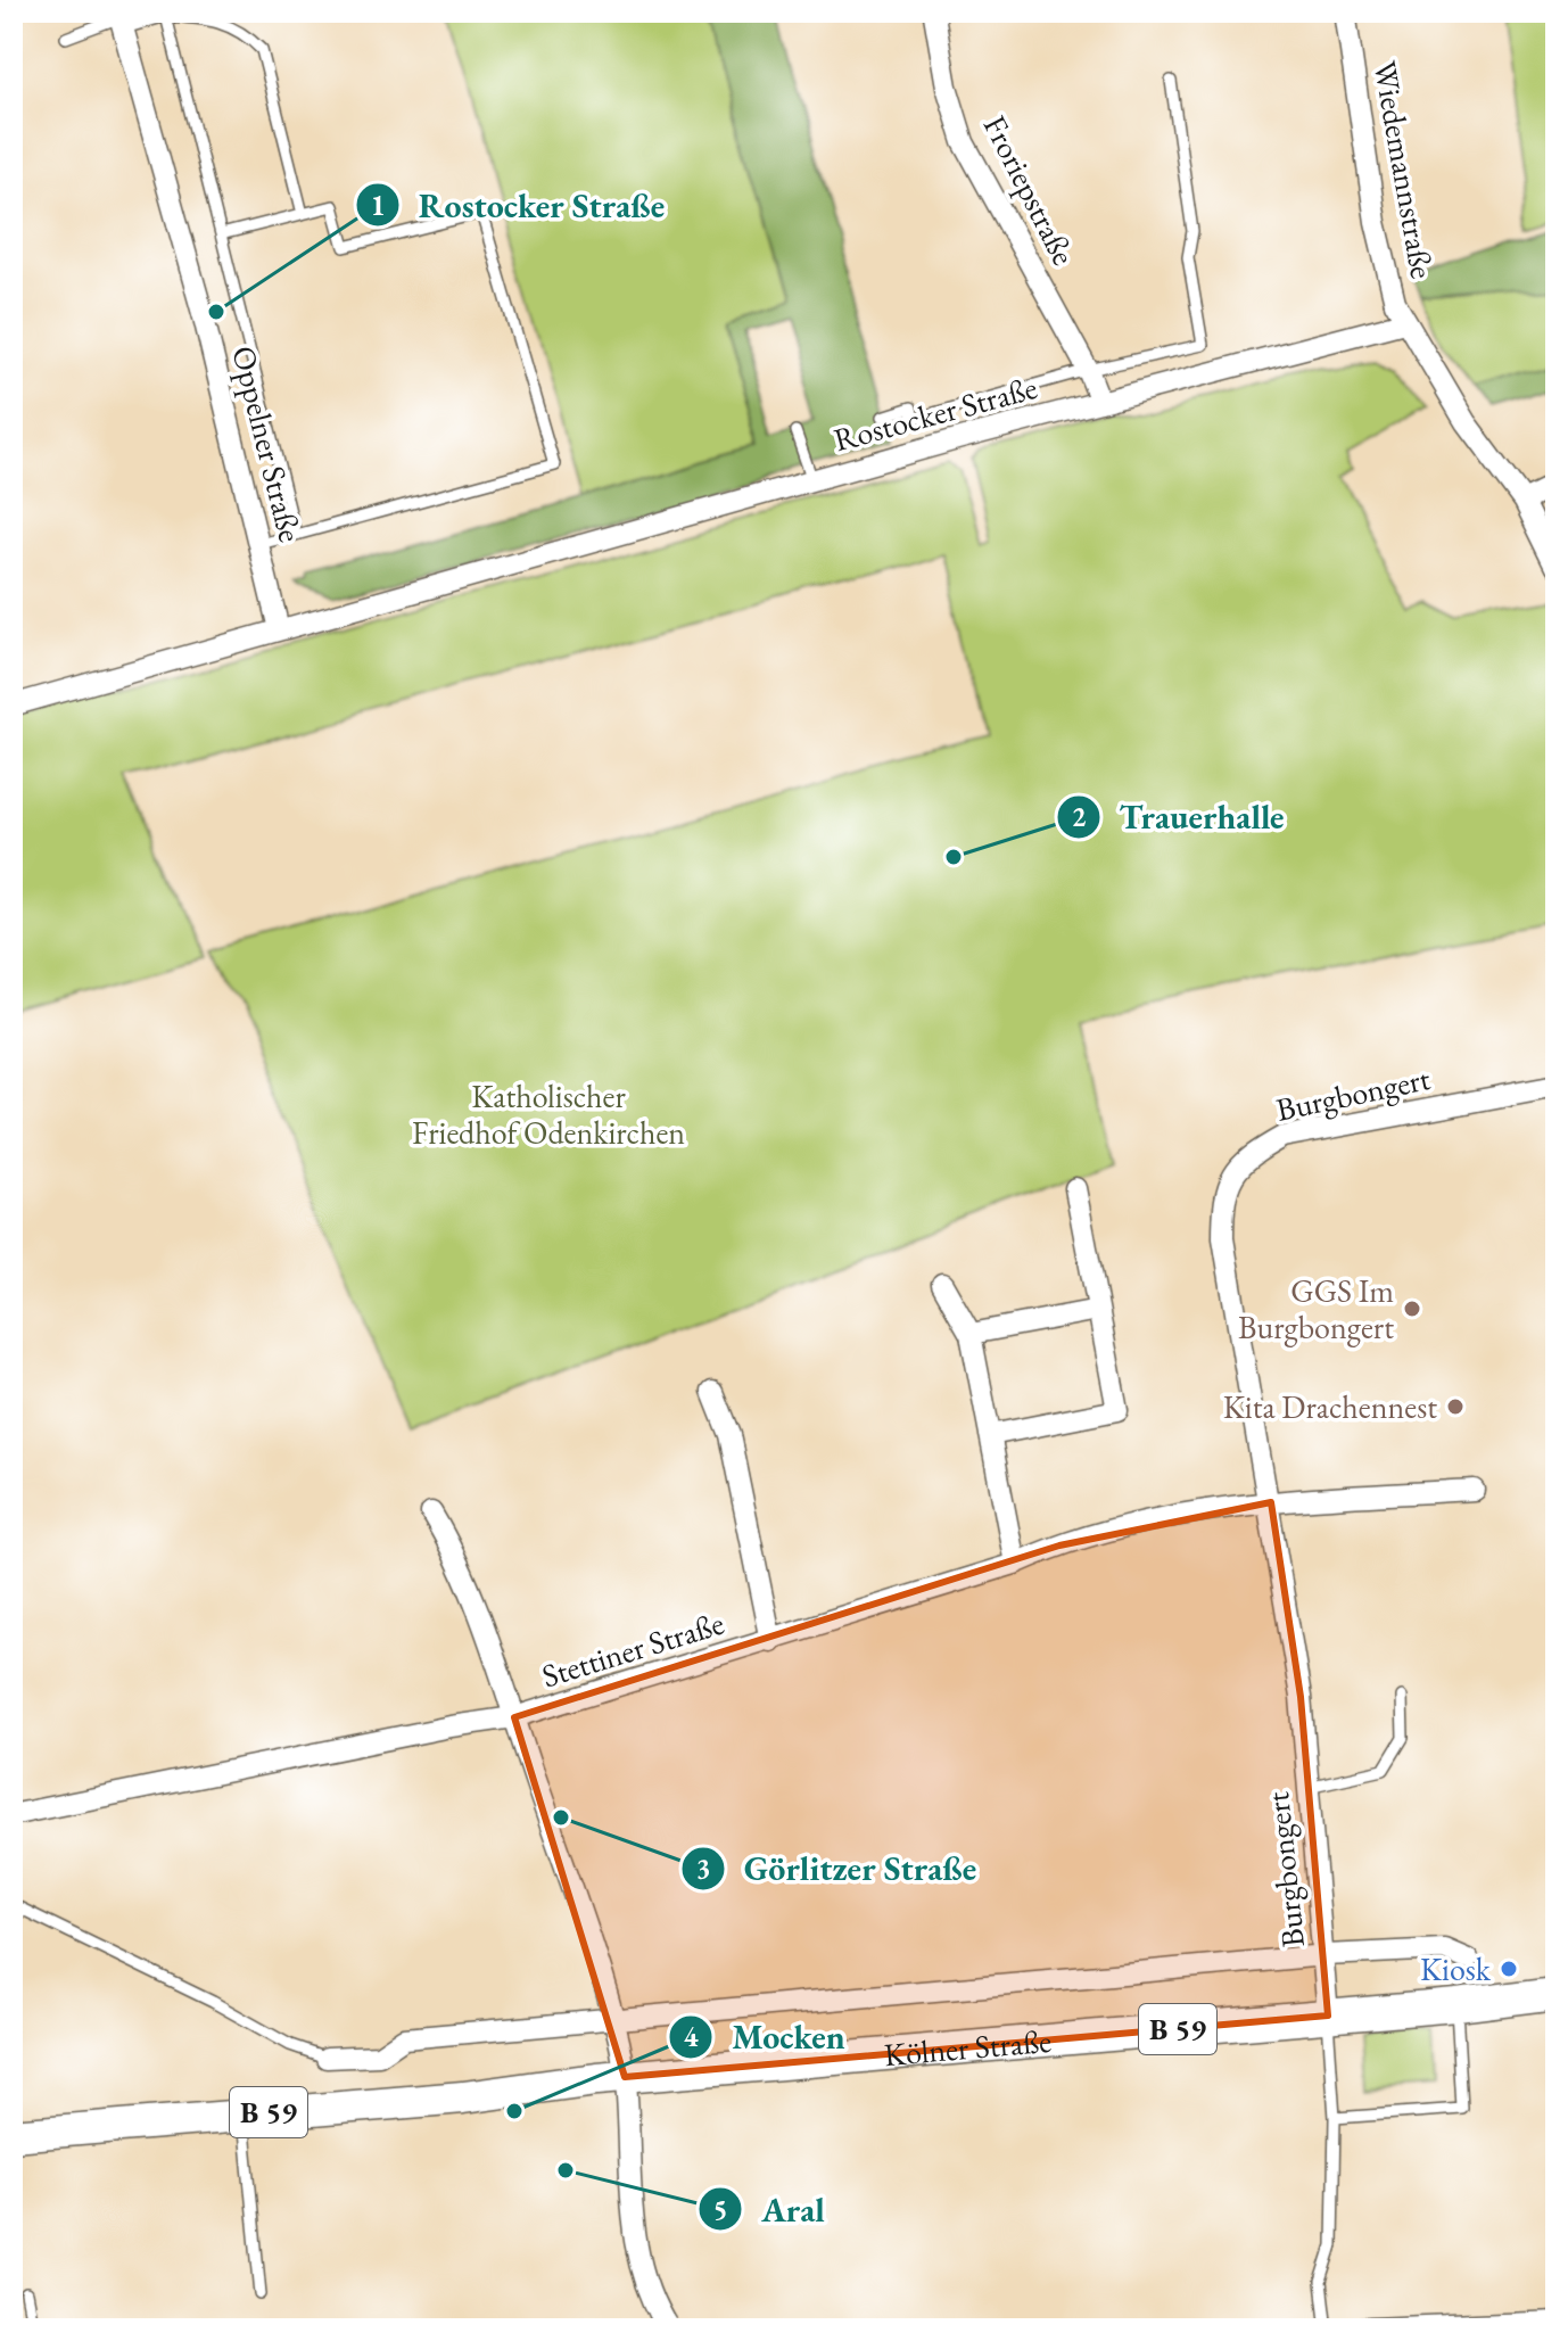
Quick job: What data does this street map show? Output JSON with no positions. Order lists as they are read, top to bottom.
{
  "streets": {
    "main road": ["B 59", "Kölner Straße"],
    "street": [
      "Wiedemannstraße",
      "Froriepstraße",
      "Rostocker Straße",
      "Oppelner Straße",
      "Burgbongert",
      "Stettiner Straße"
    ]
  },
  "crossings": [
    ["Wiedemannstraße", "Rostocker Straße"],
    ["Froriepstraße", "Rostocker Straße"],
    ["Rostocker Straße", "Oppelner Straße"],
    ["Burgbongert", "Stettiner Straße"],
    ["Burgbongert", "Kölner Straße"]
  ],
  "parks": ["Katholischer Friedhof Odenkirchen"],
  "places": [
    "Rostocker Straße",
    "Trauerhalle",
    "GGS Im Burgbongert",
    "Kita Drachennest",
    "Görlitzer Straße",
    "Kiosk",
    "Mocken",
    "Aral"
  ]
}
